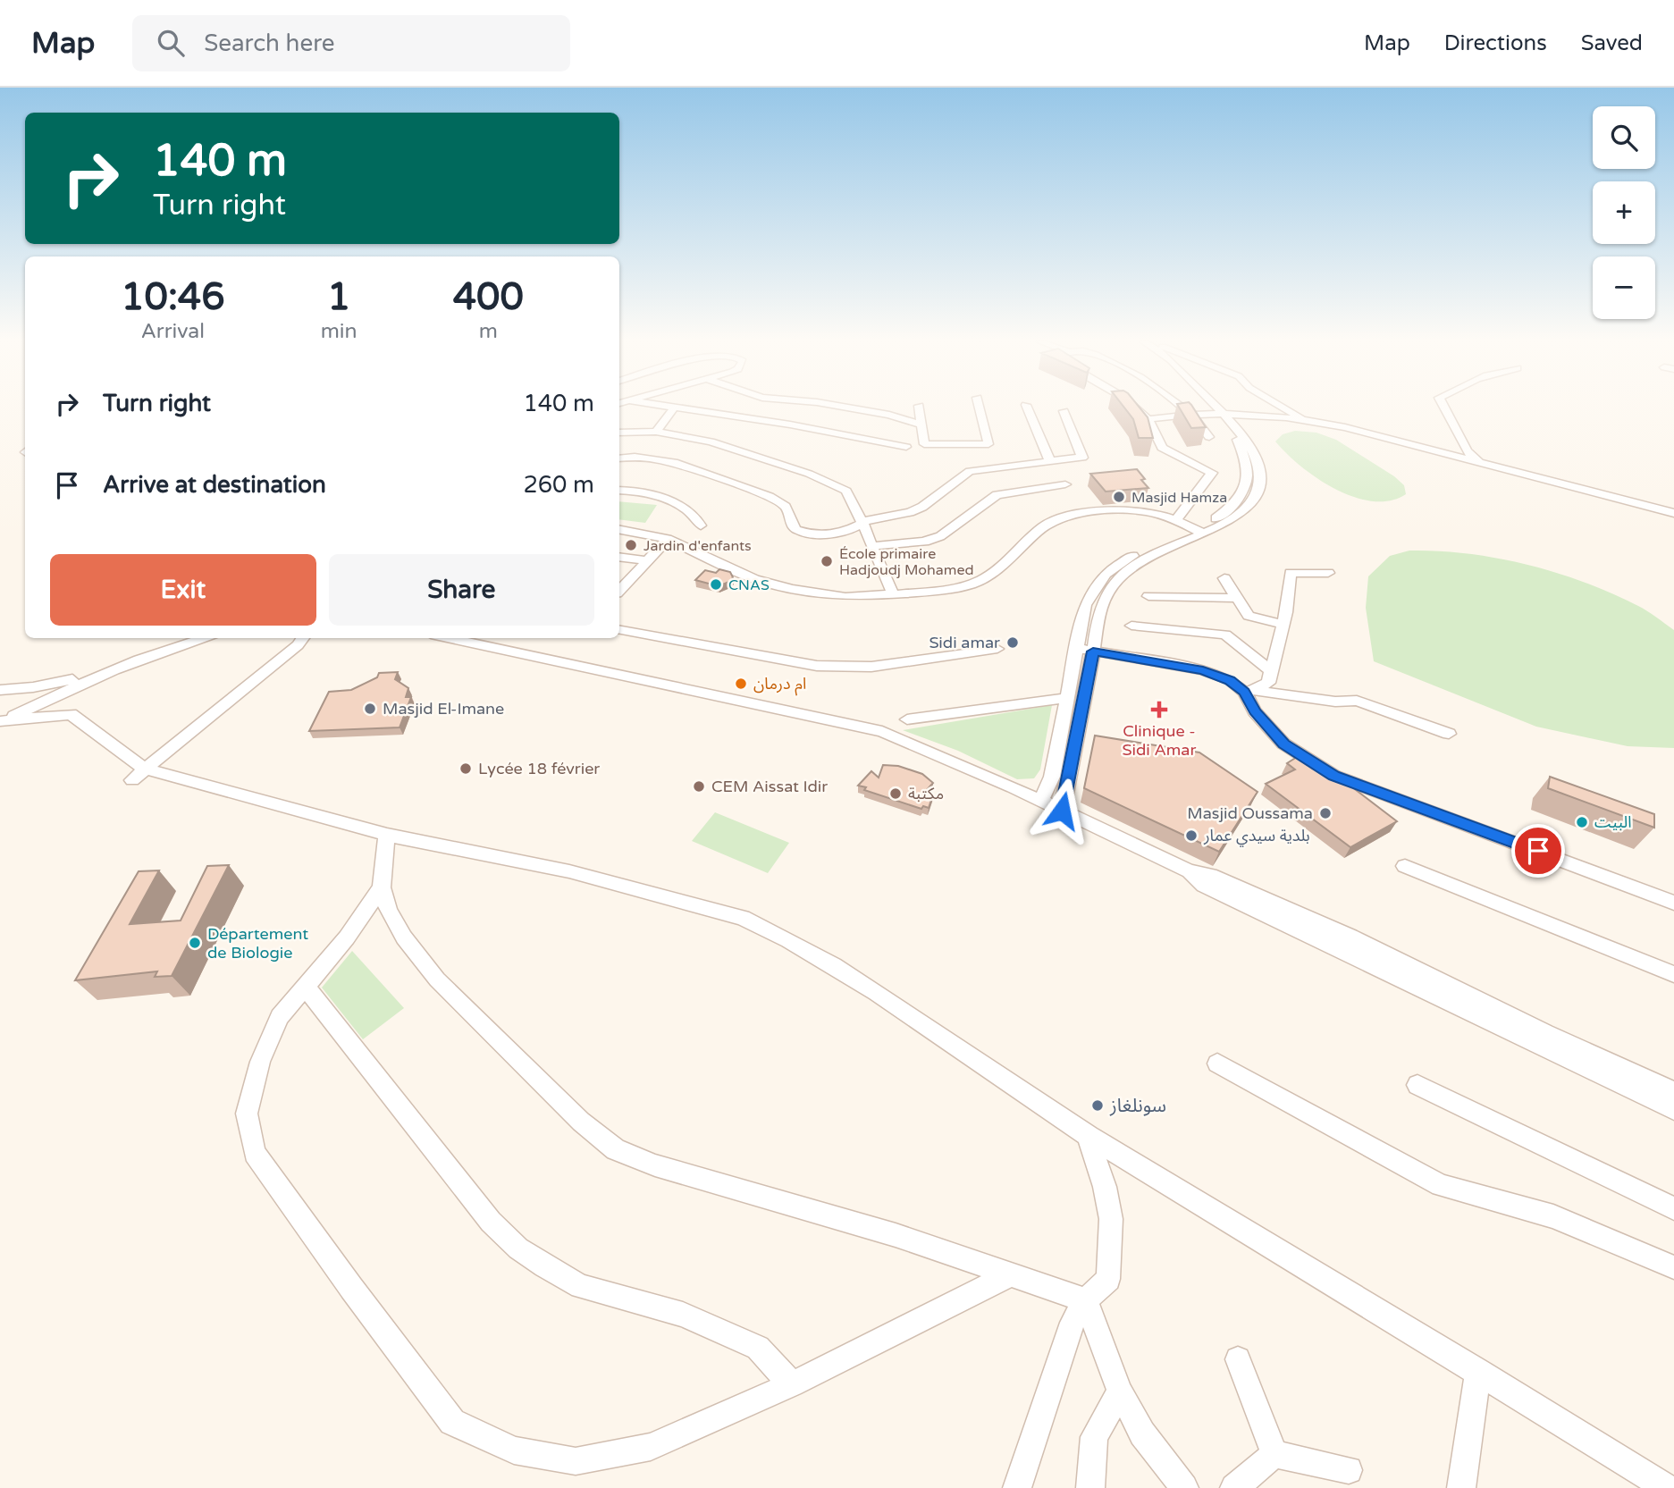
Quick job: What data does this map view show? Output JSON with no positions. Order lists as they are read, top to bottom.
{
  "places": {
    "other": [
      "Masjid Hamza",
      "Jardin d'enfants",
      "École primaire Hadjoudj Mohamed",
      "CNAS",
      "Sidi amar",
      "ام درمان",
      "Masjid El-Imane",
      "Lycée 18 février",
      "CEM Aissat Idir",
      "مكتبة",
      "Masjid Oussama",
      "البيت",
      "بلدية سيدي عمار",
      "Département de Biologie",
      "سونلغاز"
    ],
    "health": ["Clinique - Sidi Amar"]
  },
  "page": {
    "header": "Map",
    "search": "Search here",
    "nav": ["Map", "Directions", "Saved"],
    "map_buttons": ["+", "−"],
    "turn": ["140 m", "Turn right"],
    "eta": [
      "10:46",
      "Arrival",
      "1",
      "min",
      "400",
      "m"
    ],
    "list": [
      {
        "name": "Turn right",
        "value": "140 m"
      },
      {
        "name": "Arrive at destination",
        "value": "260 m"
      }
    ],
    "buttons": ["Exit", "Share"]
  }
}
